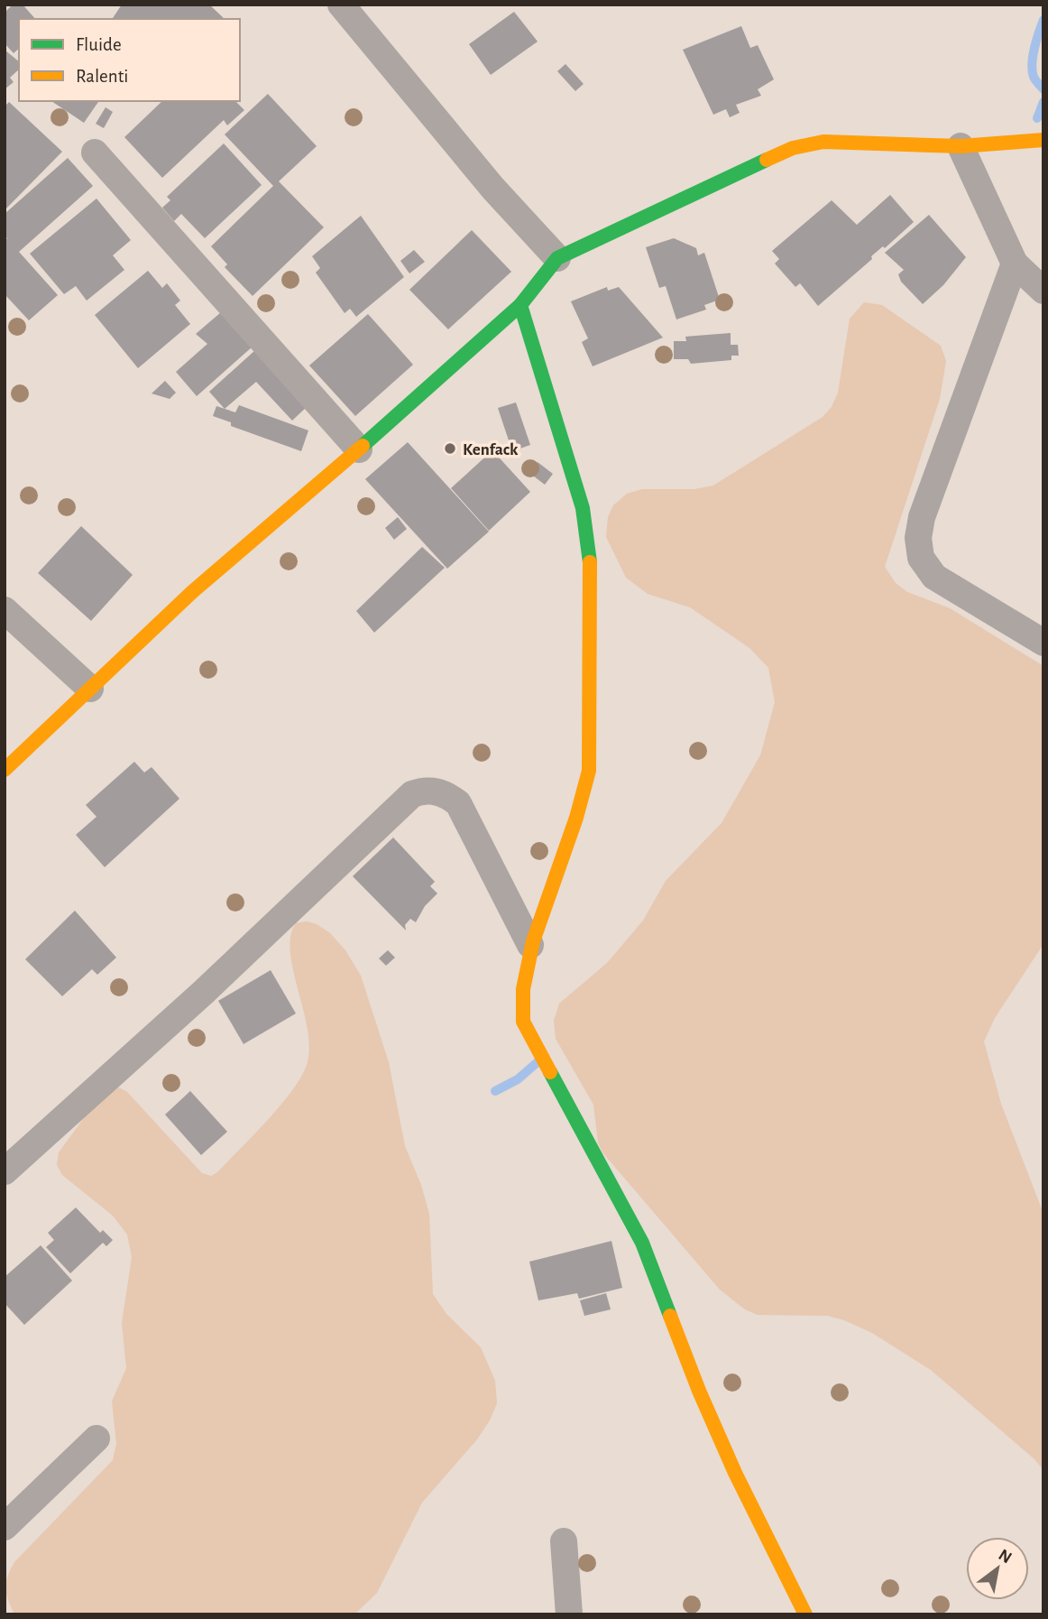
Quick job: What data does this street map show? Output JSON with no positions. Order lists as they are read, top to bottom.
{
  "places": ["Kenfack"],
  "legend": ["Fluide", "Ralenti"],
  "north": "top right"
}
